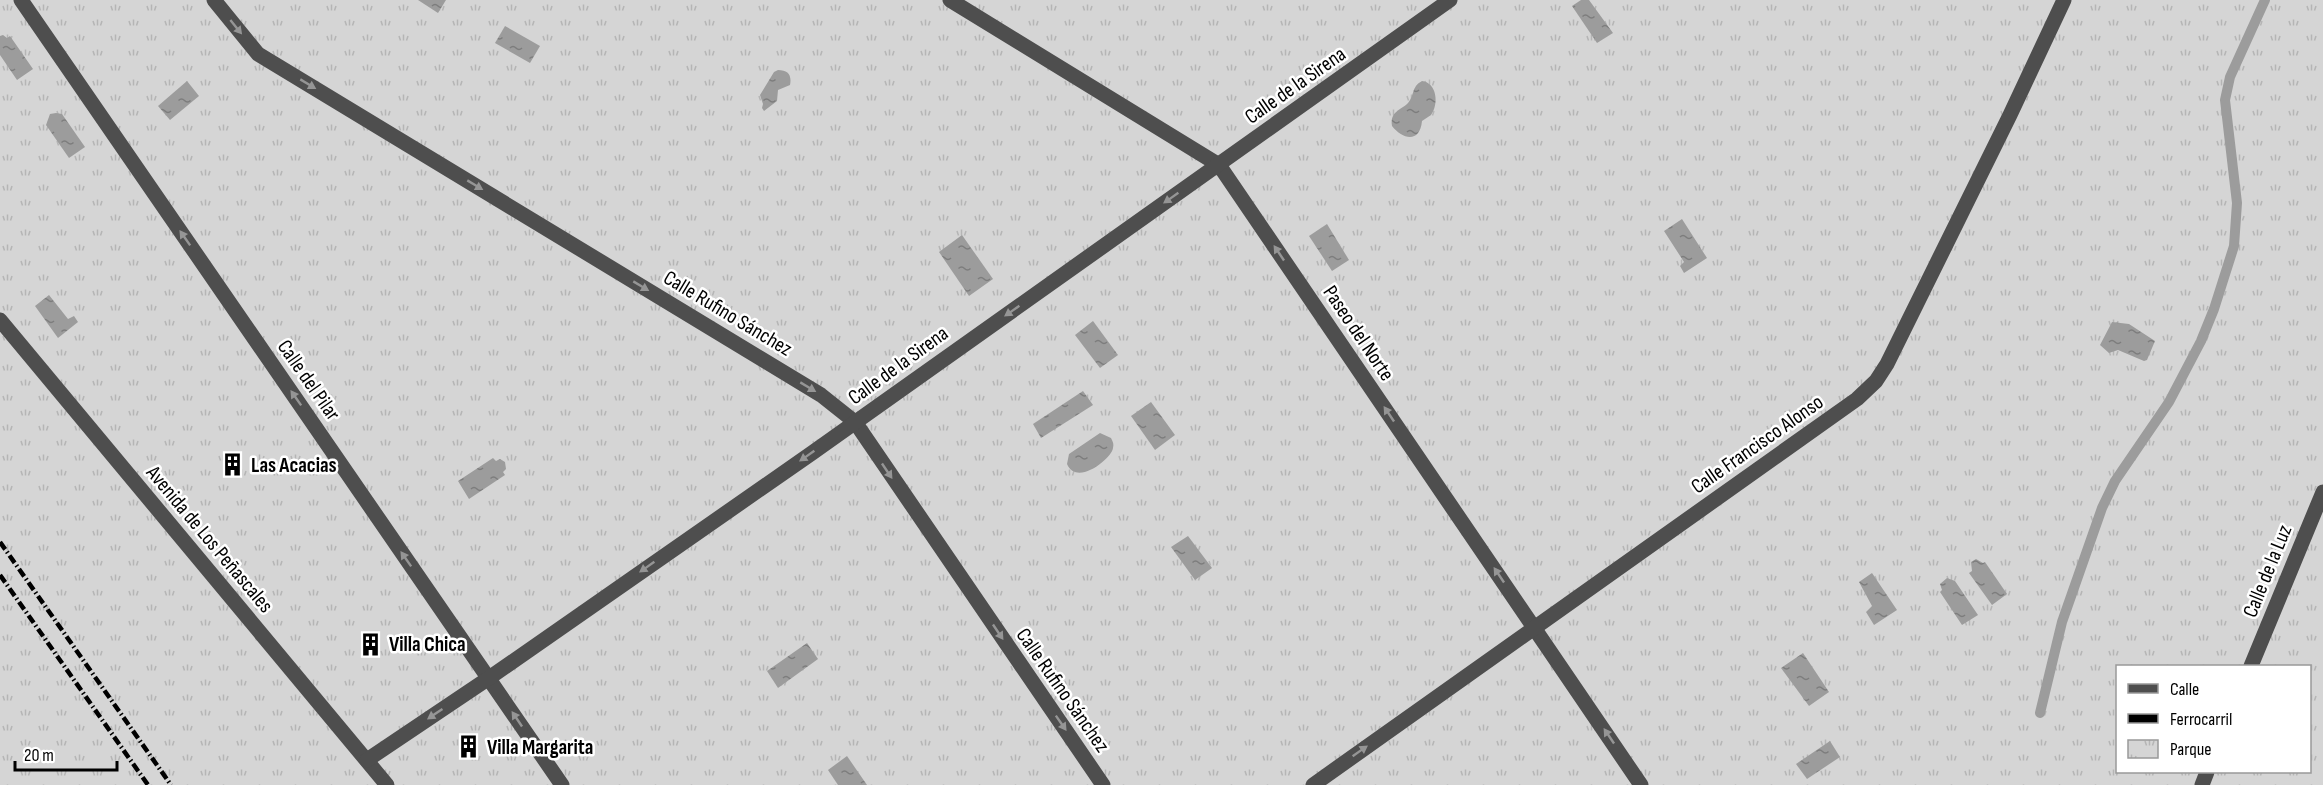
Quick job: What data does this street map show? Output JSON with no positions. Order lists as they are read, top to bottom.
{
  "streets": {
    "street": [
      "Calle de la Sirena",
      "Calle Rufino Sánchez",
      "Paseo del Norte",
      "Calle del Pilar",
      "Calle Francisco Alonso",
      "Avenida de Los Peñascales",
      "Calle de la Luz"
    ]
  },
  "crossings": [
    ["Calle de la Sirena", "Calle Rufino Sánchez"],
    ["Calle de la Sirena", "Paseo del Norte"],
    ["Calle de la Sirena", "Calle del Pilar"],
    ["Calle de la Sirena", "Avenida de Los Peñascales"],
    ["Paseo del Norte", "Calle Francisco Alonso"]
  ],
  "one_way": [
    "Calle de la Sirena",
    "Calle Rufino Sánchez",
    "Paseo del Norte",
    "Calle del Pilar"
  ],
  "places": {
    "building": ["Las Acacias", "Villa Chica", "Villa Margarita"]
  },
  "legend": ["Calle", "Ferrocarril", "Parque"],
  "scale_bar": "20 m"
}
